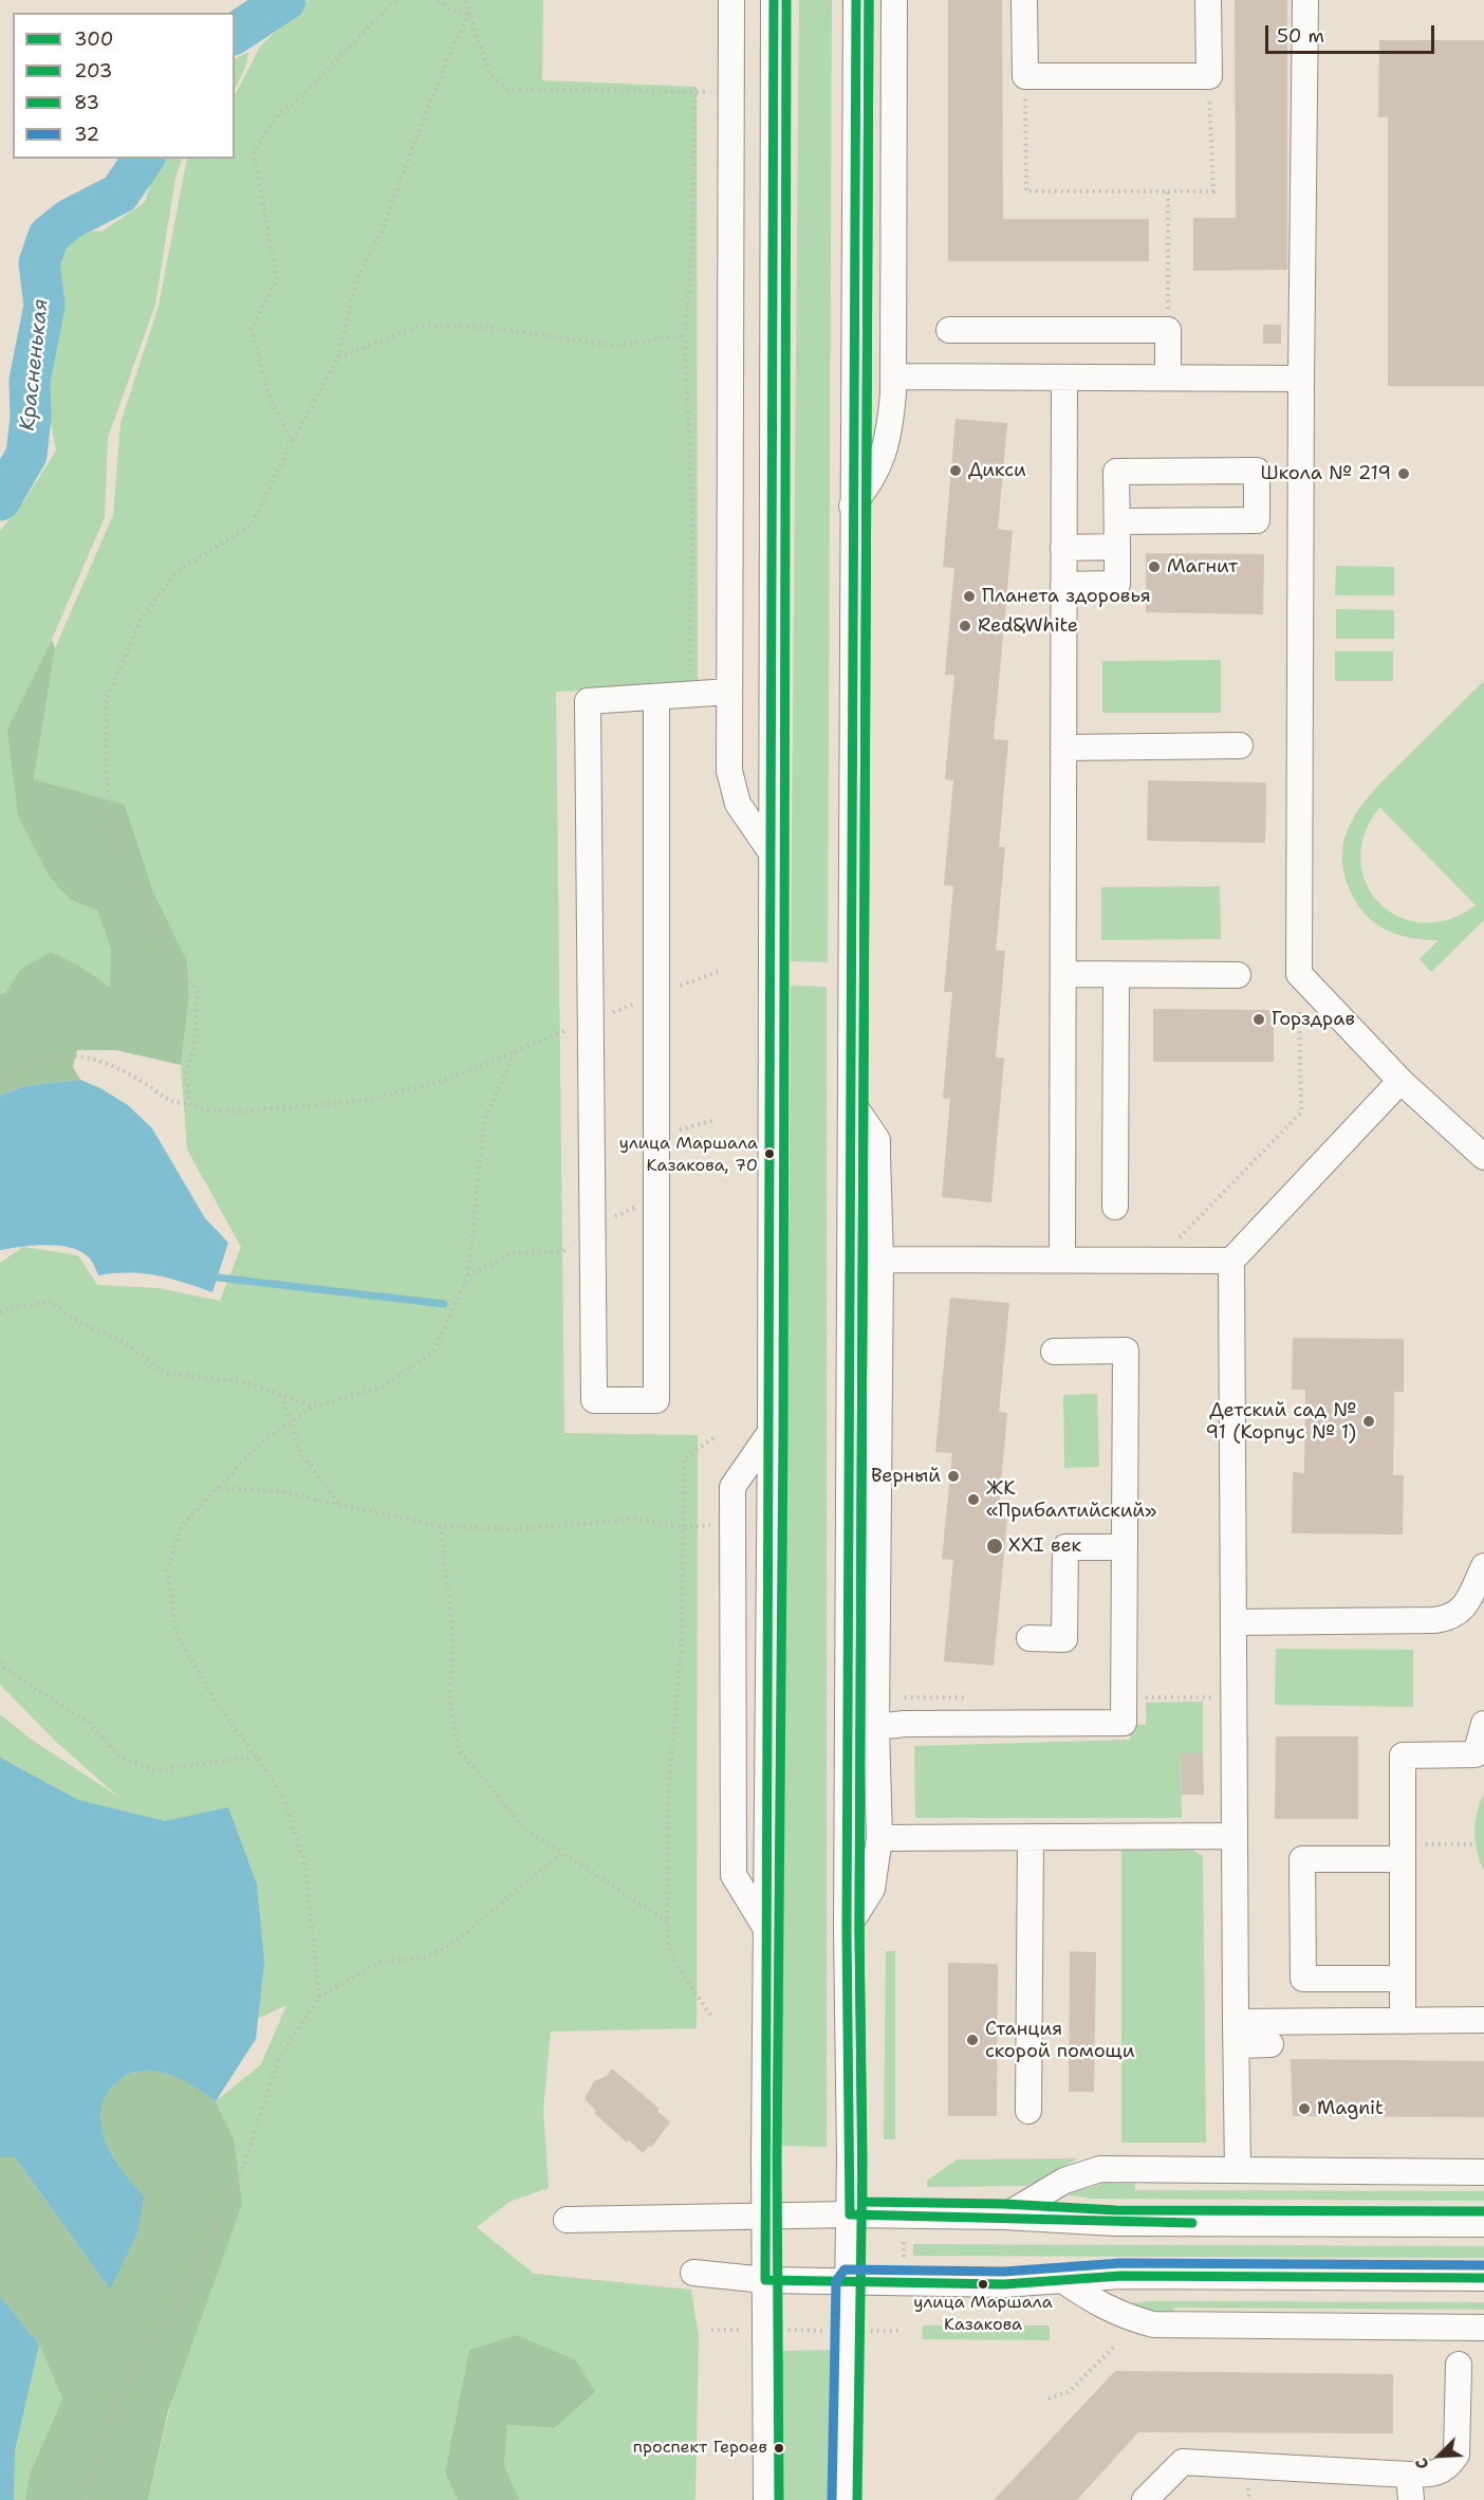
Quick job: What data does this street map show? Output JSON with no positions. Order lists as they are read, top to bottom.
{
  "water": ["Красненькая"],
  "places": [
    "Дикси",
    "Школа № 219",
    "Магнит",
    "Планета здоровья",
    "Red&White",
    "Горздрав",
    "улица Маршала Казакова, 70",
    "Детский сад № 91 (Корпус № 1)",
    "Верный",
    "ЖК «Прибалтийский»",
    "XXI век",
    "Станция скорой помощи",
    "Magnit",
    "улица Маршала Казакова",
    "проспект Героев"
  ],
  "lines": [
    "transit line 300",
    "transit line 203",
    "transit line 83",
    "transit line 32"
  ],
  "legend": [
    "300",
    "203",
    "83",
    "32"
  ],
  "scale_bar": "50 m",
  "north": "bottom left"
}
